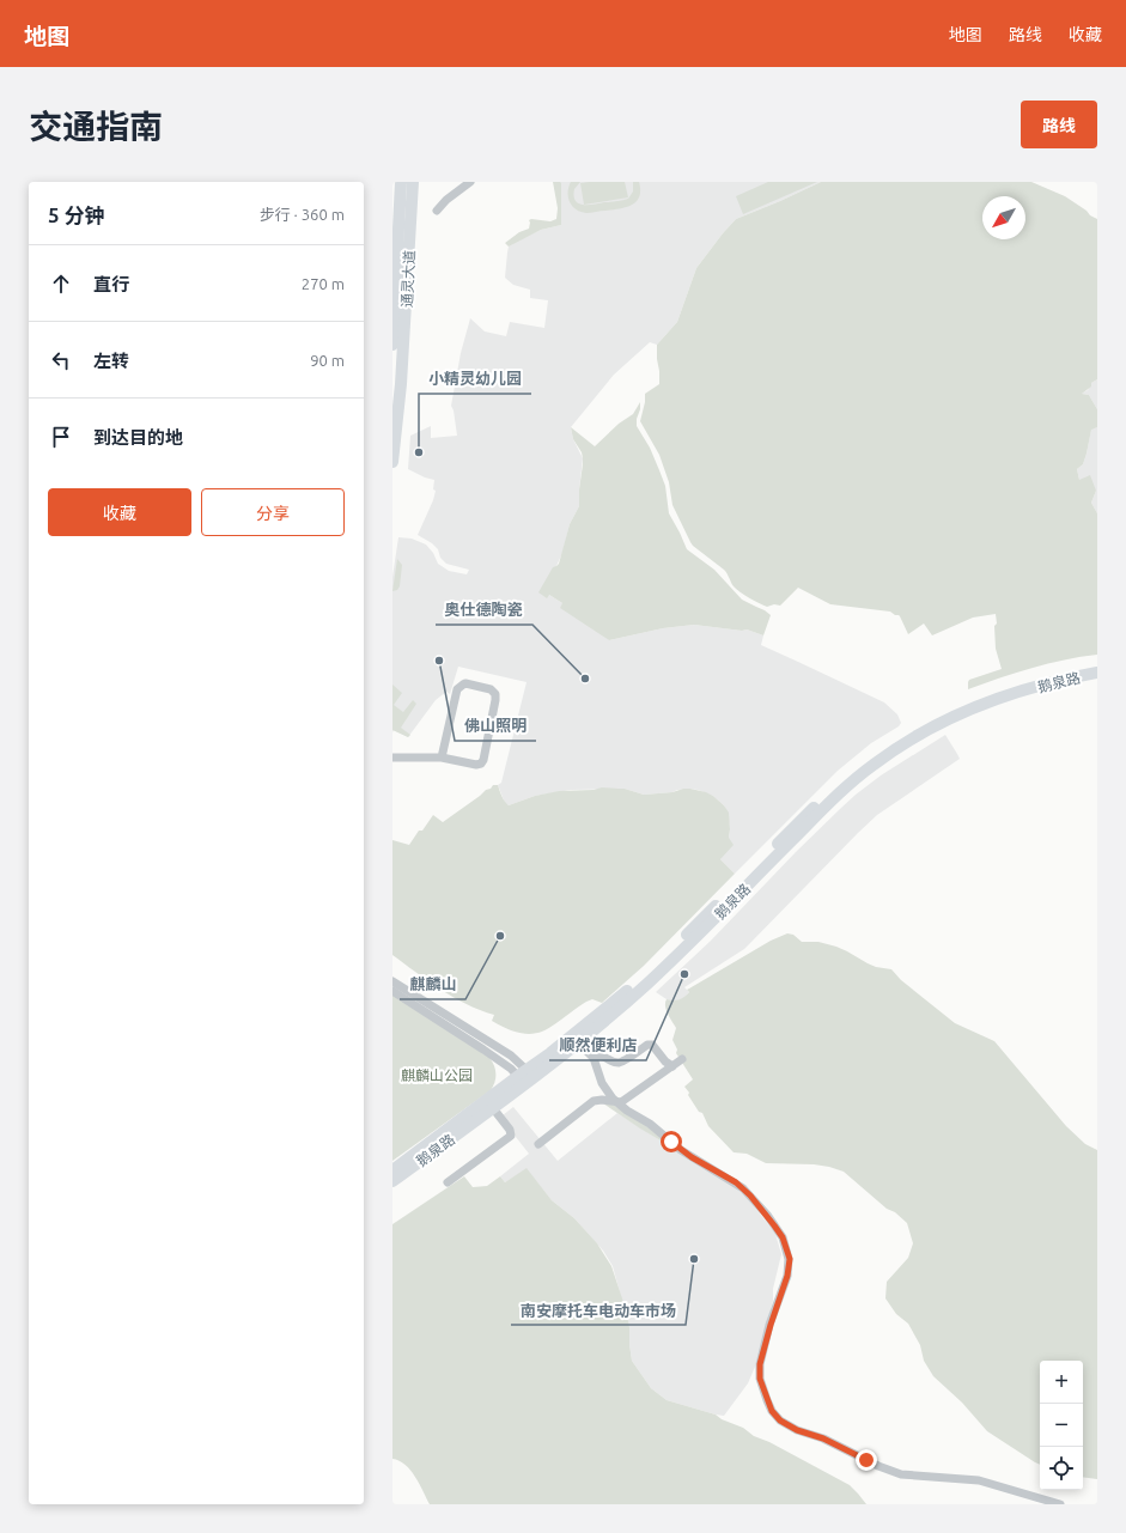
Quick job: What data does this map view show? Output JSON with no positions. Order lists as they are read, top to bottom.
{
  "streets": {
    "main road": ["通灵大道", "鹅泉路"]
  },
  "parks": ["麒麟山公园"],
  "places": [
    "小精灵幼儿园",
    "佛山照明",
    "奥仕德陶瓷",
    "麒麟山",
    "顺然便利店",
    "南安摩托车电动车市场"
  ],
  "north": "bottom left",
  "page": {
    "header": "地图",
    "nav": ["地图", "路线", "收藏"],
    "title": "交通指南",
    "buttons": [
      "路线",
      ["收藏", "分享"]
    ],
    "heading": ["5 分钟", "步行 · 360 m"],
    "list": [
      ["直行", "270 m"],
      ["左转", "90 m"],
      "到达目的地"
    ],
    "map_buttons": ["+", "−"]
  }
}
